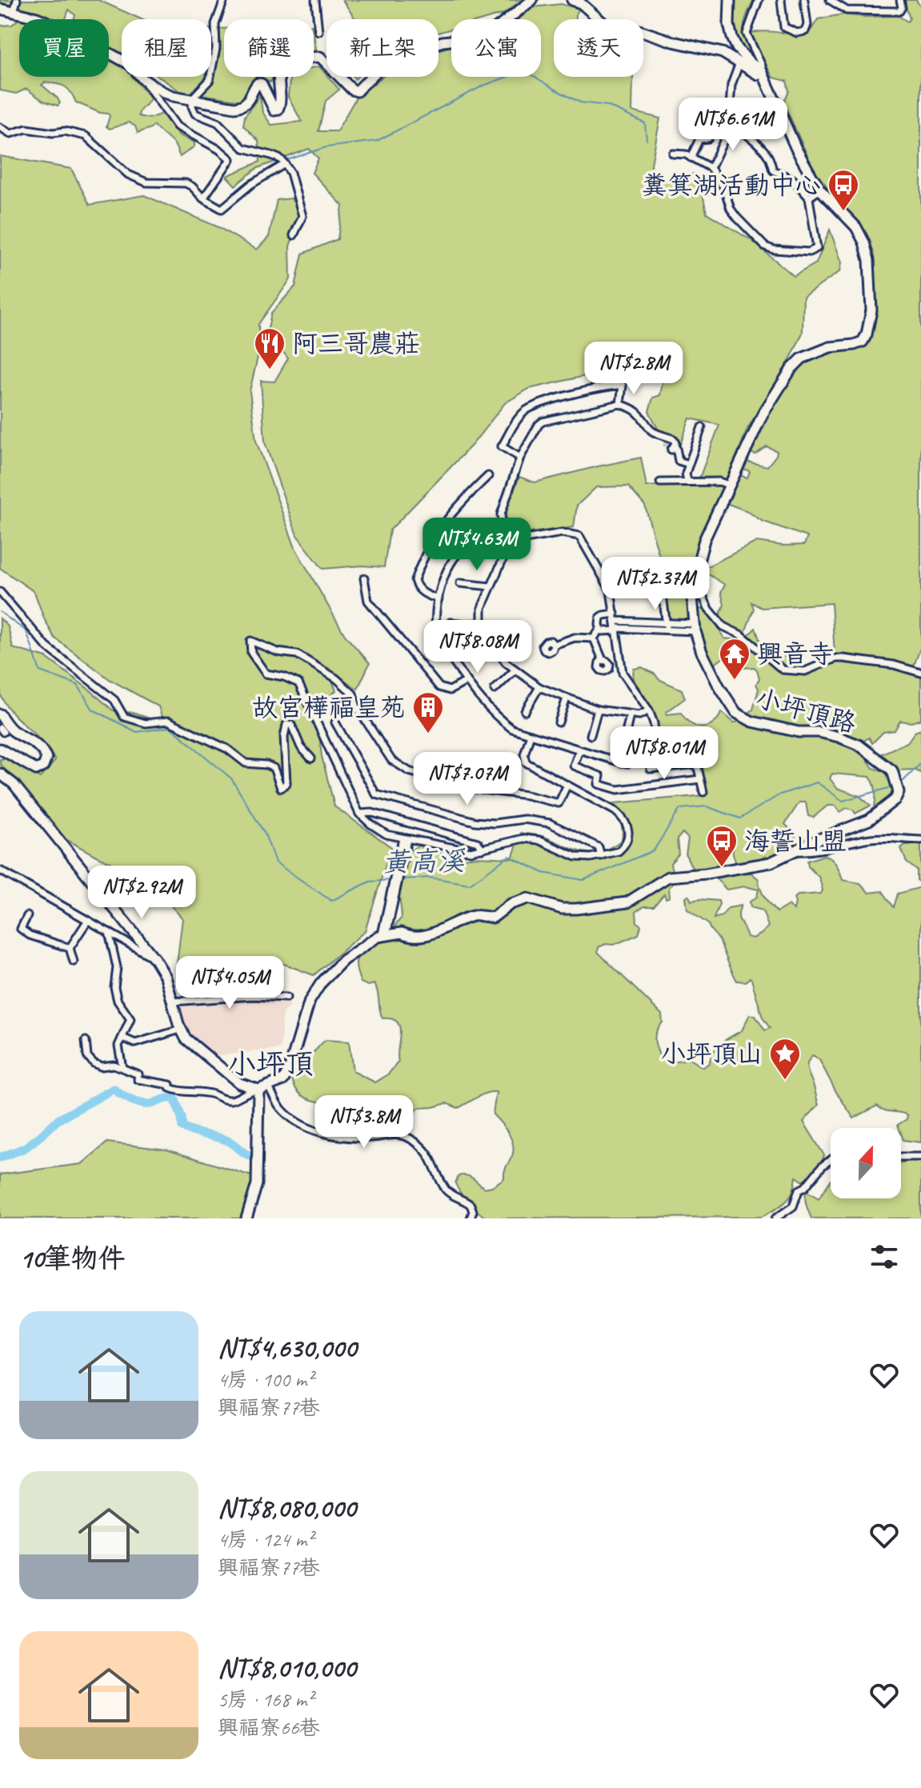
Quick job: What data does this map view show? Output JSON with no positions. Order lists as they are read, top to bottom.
{
  "streets": {
    "street": ["小坪頂路"]
  },
  "districts": ["小坪頂"],
  "water": ["黃高溪"],
  "places": {
    "bus stop": ["糞箕湖活動中心", "海誓山盟"],
    "restaurant": ["阿三哥農莊"],
    "temple": ["興音寺"],
    "building": ["故宮樺福皇苑"],
    "place": ["小坪頂山"]
  },
  "north": "top",
  "page": {
    "chip": [
      "買屋",
      "租屋",
      "篩選",
      "新上架",
      "公寓",
      "透天"
    ],
    "price": [
      "NT$6.61M",
      "NT$2.8M",
      "NT$4.63M",
      "NT$2.37M",
      "NT$8.08M",
      "NT$8.01M",
      "NT$7.07M",
      "NT$2.92M",
      "NT$4.05M",
      "NT$3.8M"
    ],
    "heading": "10筆物件",
    "list": [
      {
        "name": "NT$4,630,000",
        "note": "4房 · 100 m² · 興福寮77巷"
      },
      {
        "name": "NT$8,080,000",
        "note": "4房 · 124 m² · 興福寮77巷"
      },
      {
        "name": "NT$8,010,000",
        "note": "5房 · 168 m² · 興福寮66巷"
      }
    ]
  }
}
